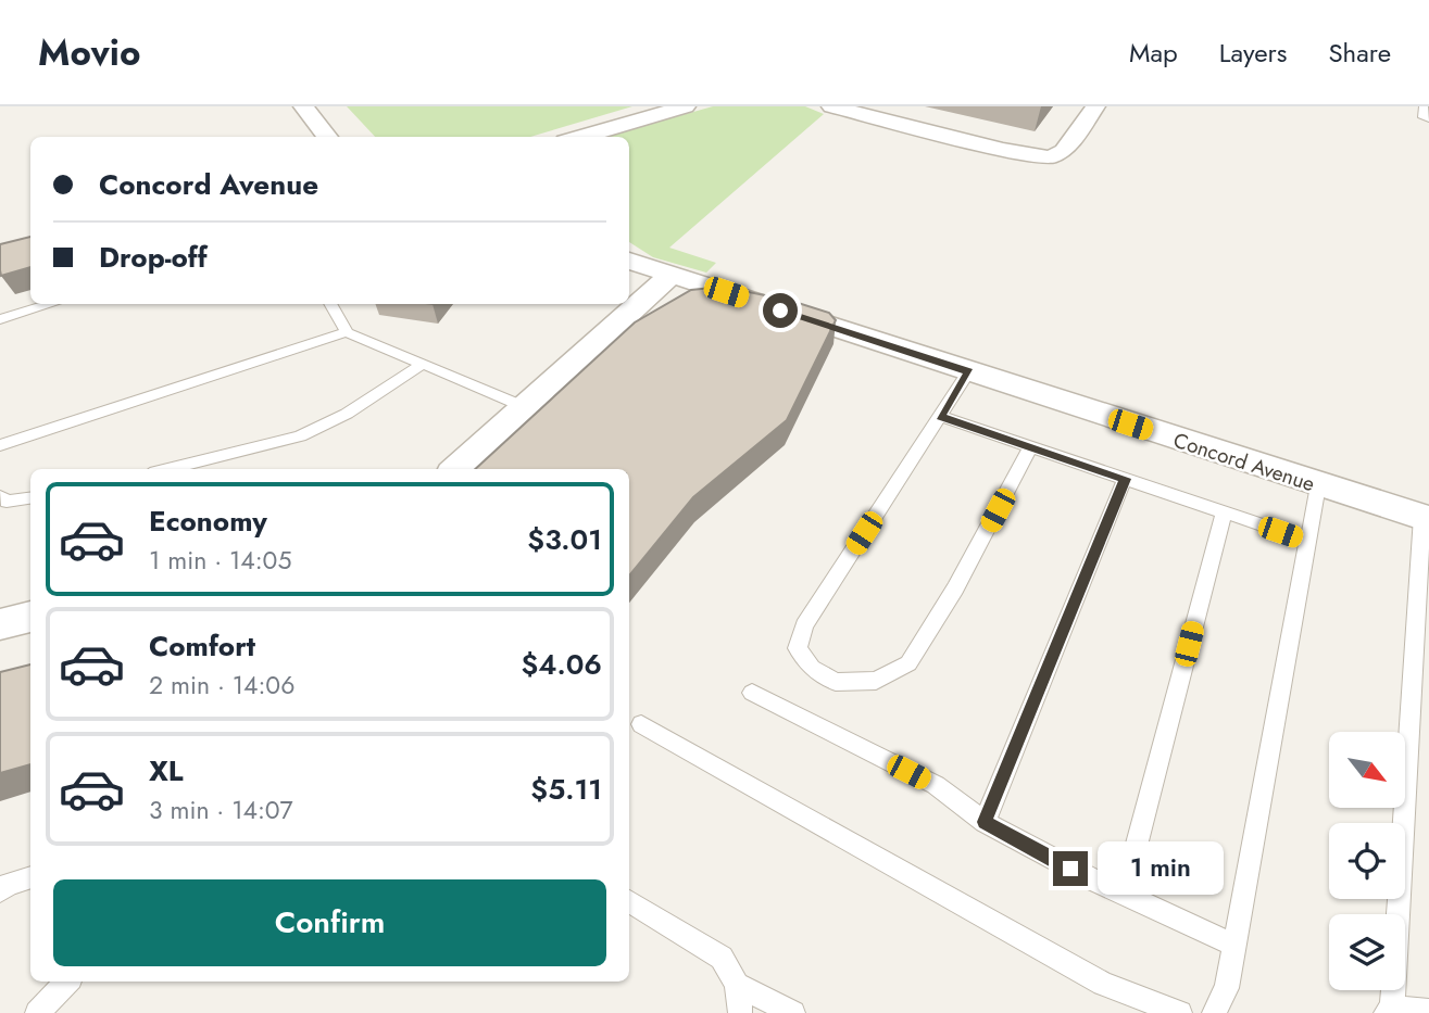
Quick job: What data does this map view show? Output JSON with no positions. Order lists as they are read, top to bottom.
{
  "streets": {
    "street": ["Concord Avenue"]
  },
  "north": "bottom right",
  "page": {
    "header": "Movio",
    "nav": ["Map", "Layers", "Share"],
    "banner": ["Concord Avenue", "Drop-off"],
    "list": [
      {
        "name": "Economy",
        "note": "1 min · 14:05",
        "value": "$3.01"
      },
      {
        "name": "Comfort",
        "note": "2 min · 14:06",
        "value": "$4.06"
      },
      {
        "name": "XL",
        "note": "3 min · 14:07",
        "value": "$5.11"
      }
    ],
    "bubble": "1 min",
    "buttons": "Confirm"
  }
}
